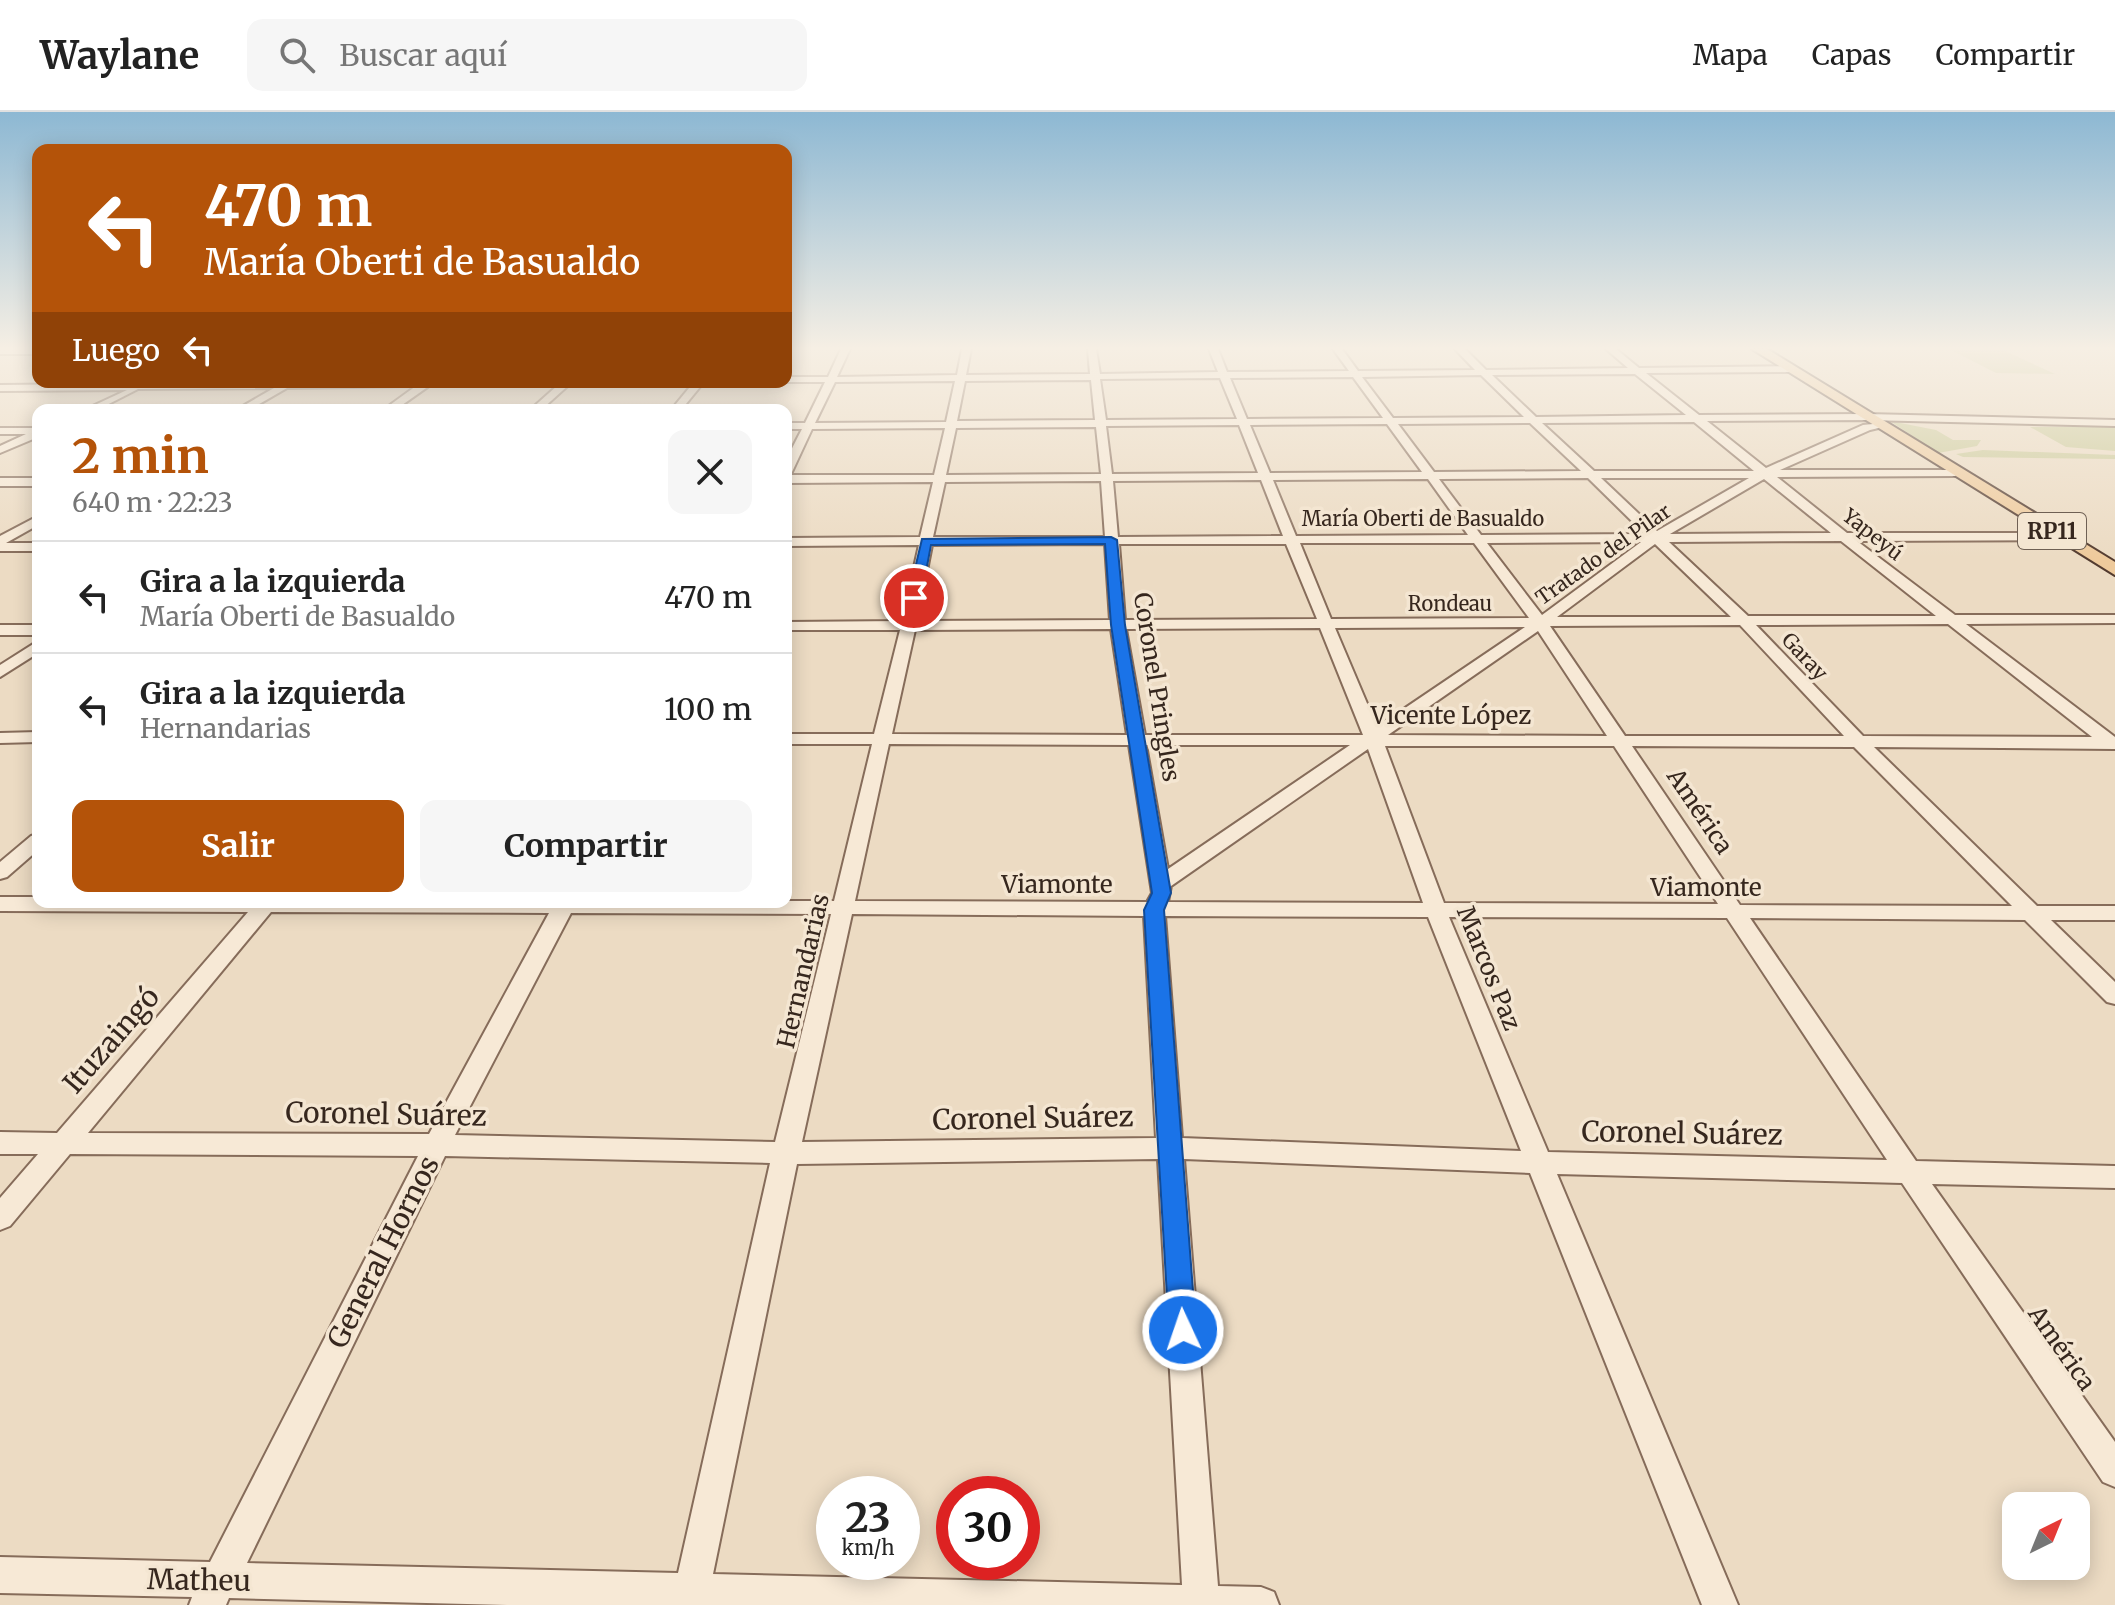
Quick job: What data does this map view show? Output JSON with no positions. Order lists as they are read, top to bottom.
{
  "streets": {
    "main road": ["RP11"],
    "street": [
      "María Oberti de Basualdo",
      "Yapeyú",
      "Tratado del Pilar",
      "Rondeau",
      "Garay",
      "Coronel Pringles",
      "Vicente López",
      "América",
      "Viamonte",
      "Marcos Paz",
      "Hernandarias",
      "Ituzaingó",
      "Coronel Suárez",
      "General Hornos",
      "Matheu"
    ]
  },
  "crossings": [
    ["María Oberti de Basualdo", "RP11"],
    ["María Oberti de Basualdo", "Yapeyú"],
    ["María Oberti de Basualdo", "Tratado del Pilar"],
    ["María Oberti de Basualdo", "Garay"],
    ["María Oberti de Basualdo", "Coronel Pringles"],
    ["María Oberti de Basualdo", "América"],
    ["María Oberti de Basualdo", "Marcos Paz"],
    ["María Oberti de Basualdo", "Hernandarias"],
    ["RP11", "Tratado del Pilar"],
    ["Yapeyú", "Tratado del Pilar"],
    ["Yapeyú", "Rondeau"],
    ["Yapeyú", "Vicente López"],
    ["Tratado del Pilar", "Rondeau"],
    ["Tratado del Pilar", "Garay"],
    ["Tratado del Pilar", "Coronel Pringles"],
    ["Tratado del Pilar", "Vicente López"],
    ["Tratado del Pilar", "América"],
    ["Tratado del Pilar", "Marcos Paz"],
    ["Rondeau", "Garay"],
    ["Rondeau", "Coronel Pringles"],
    ["Rondeau", "América"],
    ["Rondeau", "Marcos Paz"],
    ["Rondeau", "Hernandarias"],
    ["Garay", "Vicente López"],
    ["Garay", "Viamonte"],
    ["Coronel Pringles", "Vicente López"],
    ["Coronel Pringles", "Viamonte"],
    ["Coronel Pringles", "Coronel Suárez"],
    ["Coronel Pringles", "Matheu"],
    ["Vicente López", "América"],
    ["Vicente López", "Marcos Paz"],
    ["Vicente López", "Hernandarias"],
    ["América", "Viamonte"],
    ["América", "Coronel Suárez"],
    ["Viamonte", "Marcos Paz"],
    ["Viamonte", "Hernandarias"],
    ["Marcos Paz", "Coronel Suárez"],
    ["Hernandarias", "Coronel Suárez"],
    ["Hernandarias", "Matheu"],
    ["Ituzaingó", "Coronel Suárez"],
    ["Coronel Suárez", "General Hornos"],
    ["General Hornos", "Matheu"]
  ],
  "north": "top right",
  "page": {
    "header": "Waylane",
    "search": "Buscar aquí",
    "nav": ["Mapa", "Capas", "Compartir"],
    "turn": ["470 m", "María Oberti de Basualdo"],
    "then": "Luego",
    "heading": ["2 min", "640 m · 22:23"],
    "list": [
      {
        "name": "Gira a la izquierda",
        "note": "María Oberti de Basualdo",
        "value": "470 m"
      },
      {
        "name": "Gira a la izquierda",
        "note": "Hernandarias",
        "value": "100 m"
      }
    ],
    "buttons": ["Salir", "Compartir"],
    "speed": "23 km/h",
    "limit": "30"
  }
}
